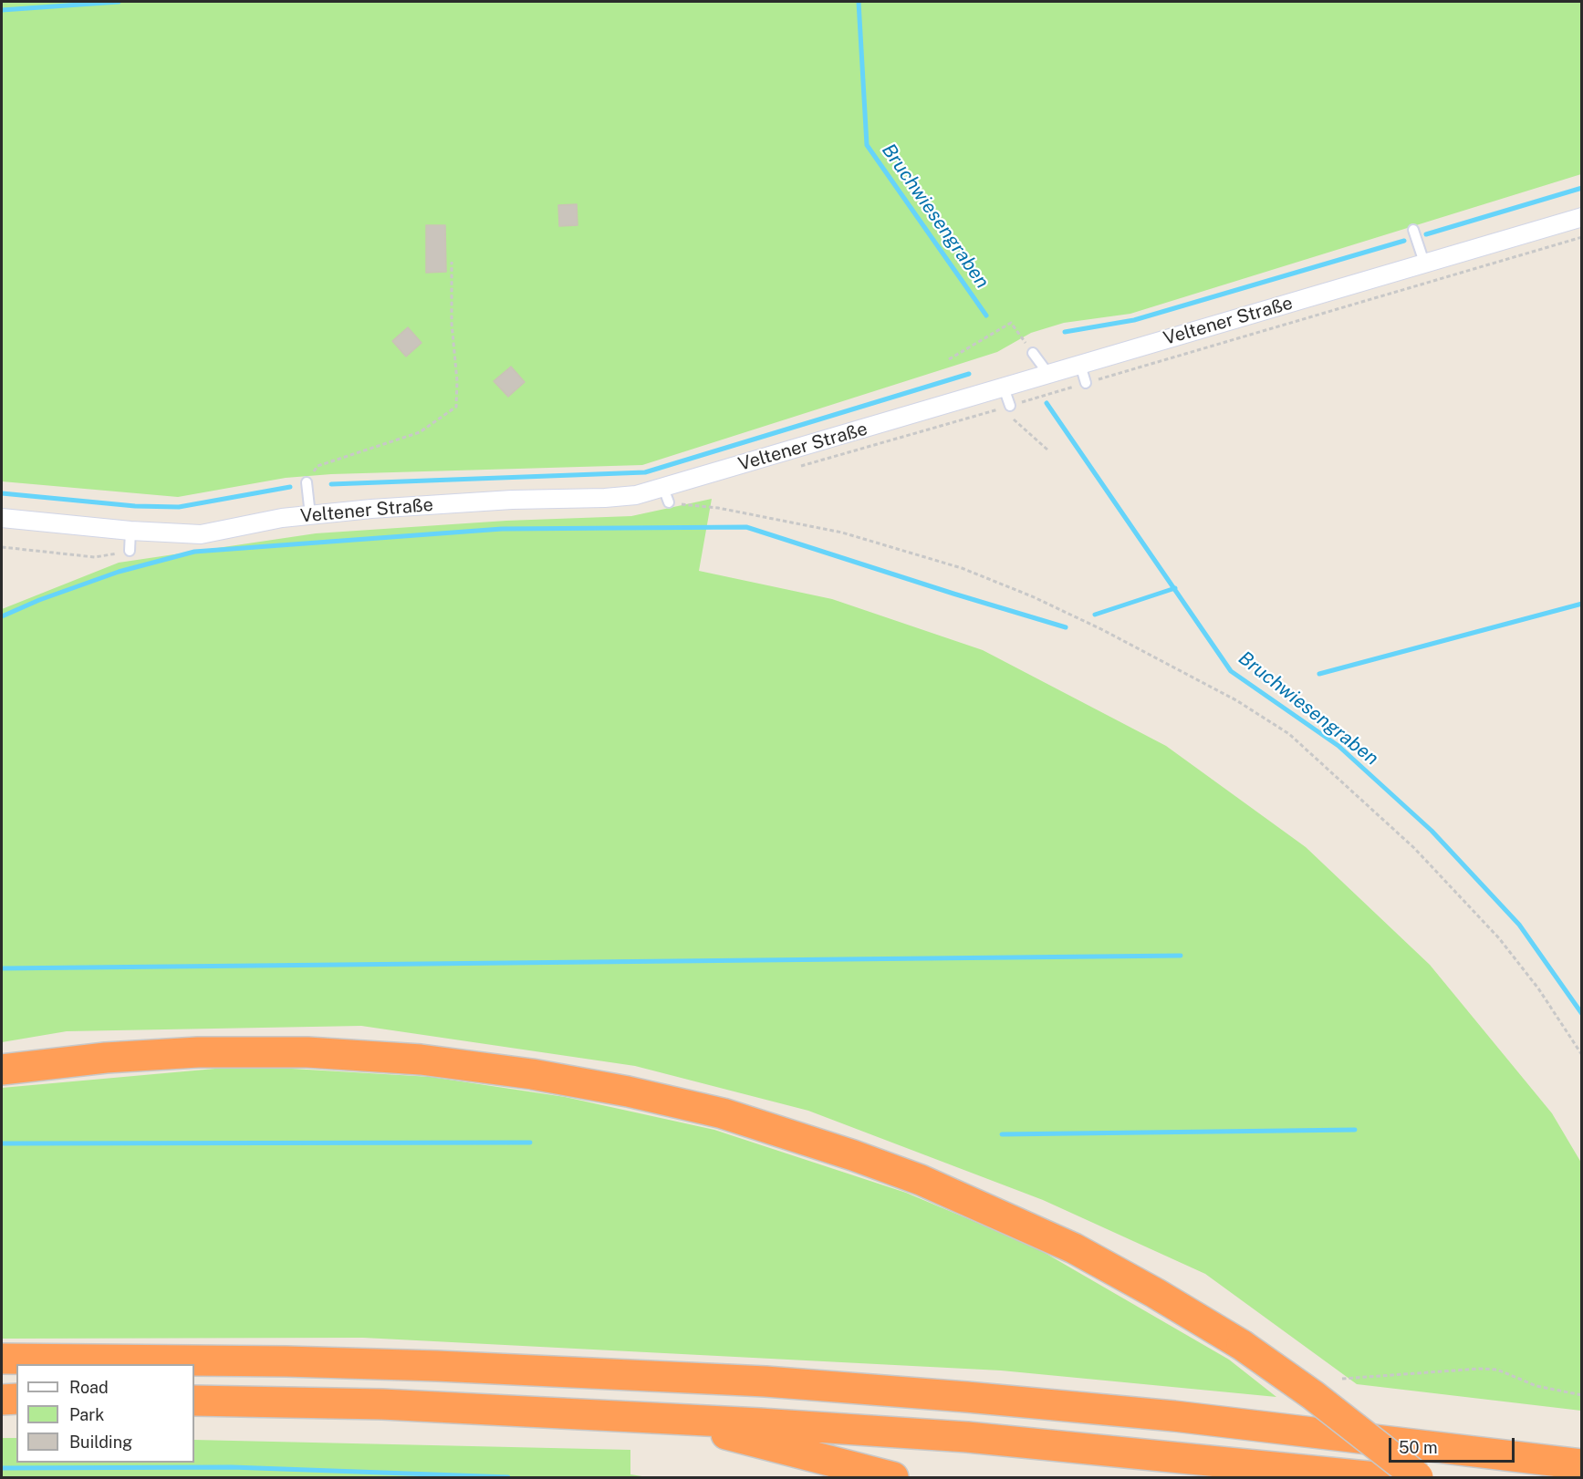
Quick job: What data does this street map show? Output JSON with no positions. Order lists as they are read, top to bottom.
{
  "streets": {
    "street": ["Veltener Straße"]
  },
  "water": ["Bruchwiesengraben"],
  "legend": ["Road", "Park", "Building"],
  "scale_bar": "50 m"
}
